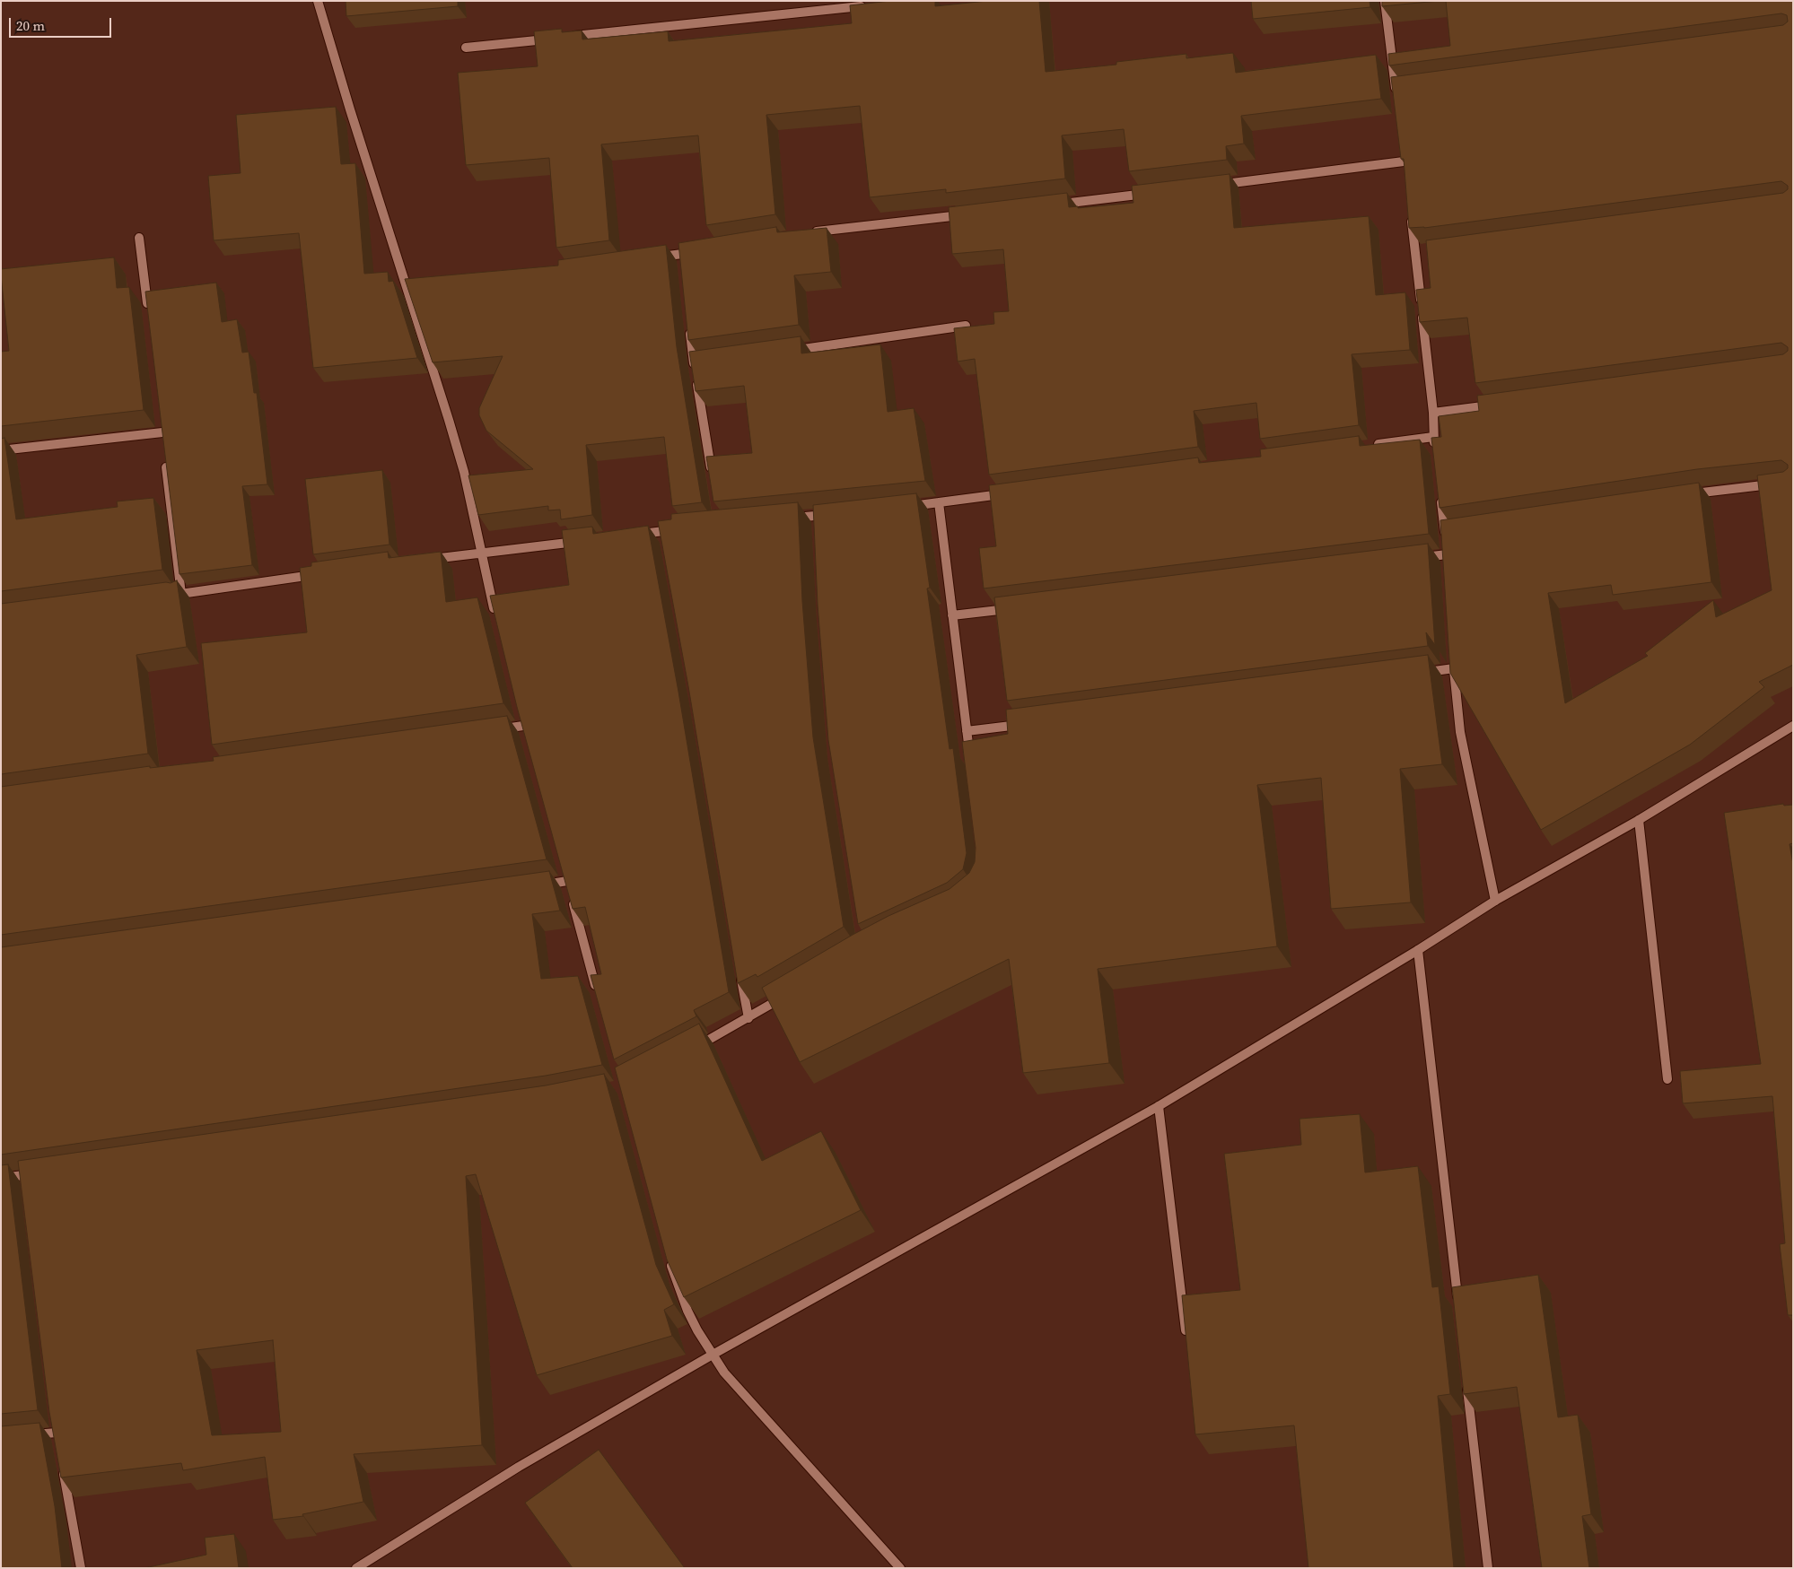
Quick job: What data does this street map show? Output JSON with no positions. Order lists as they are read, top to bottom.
{
  "scale_bar": "20 m"
}
